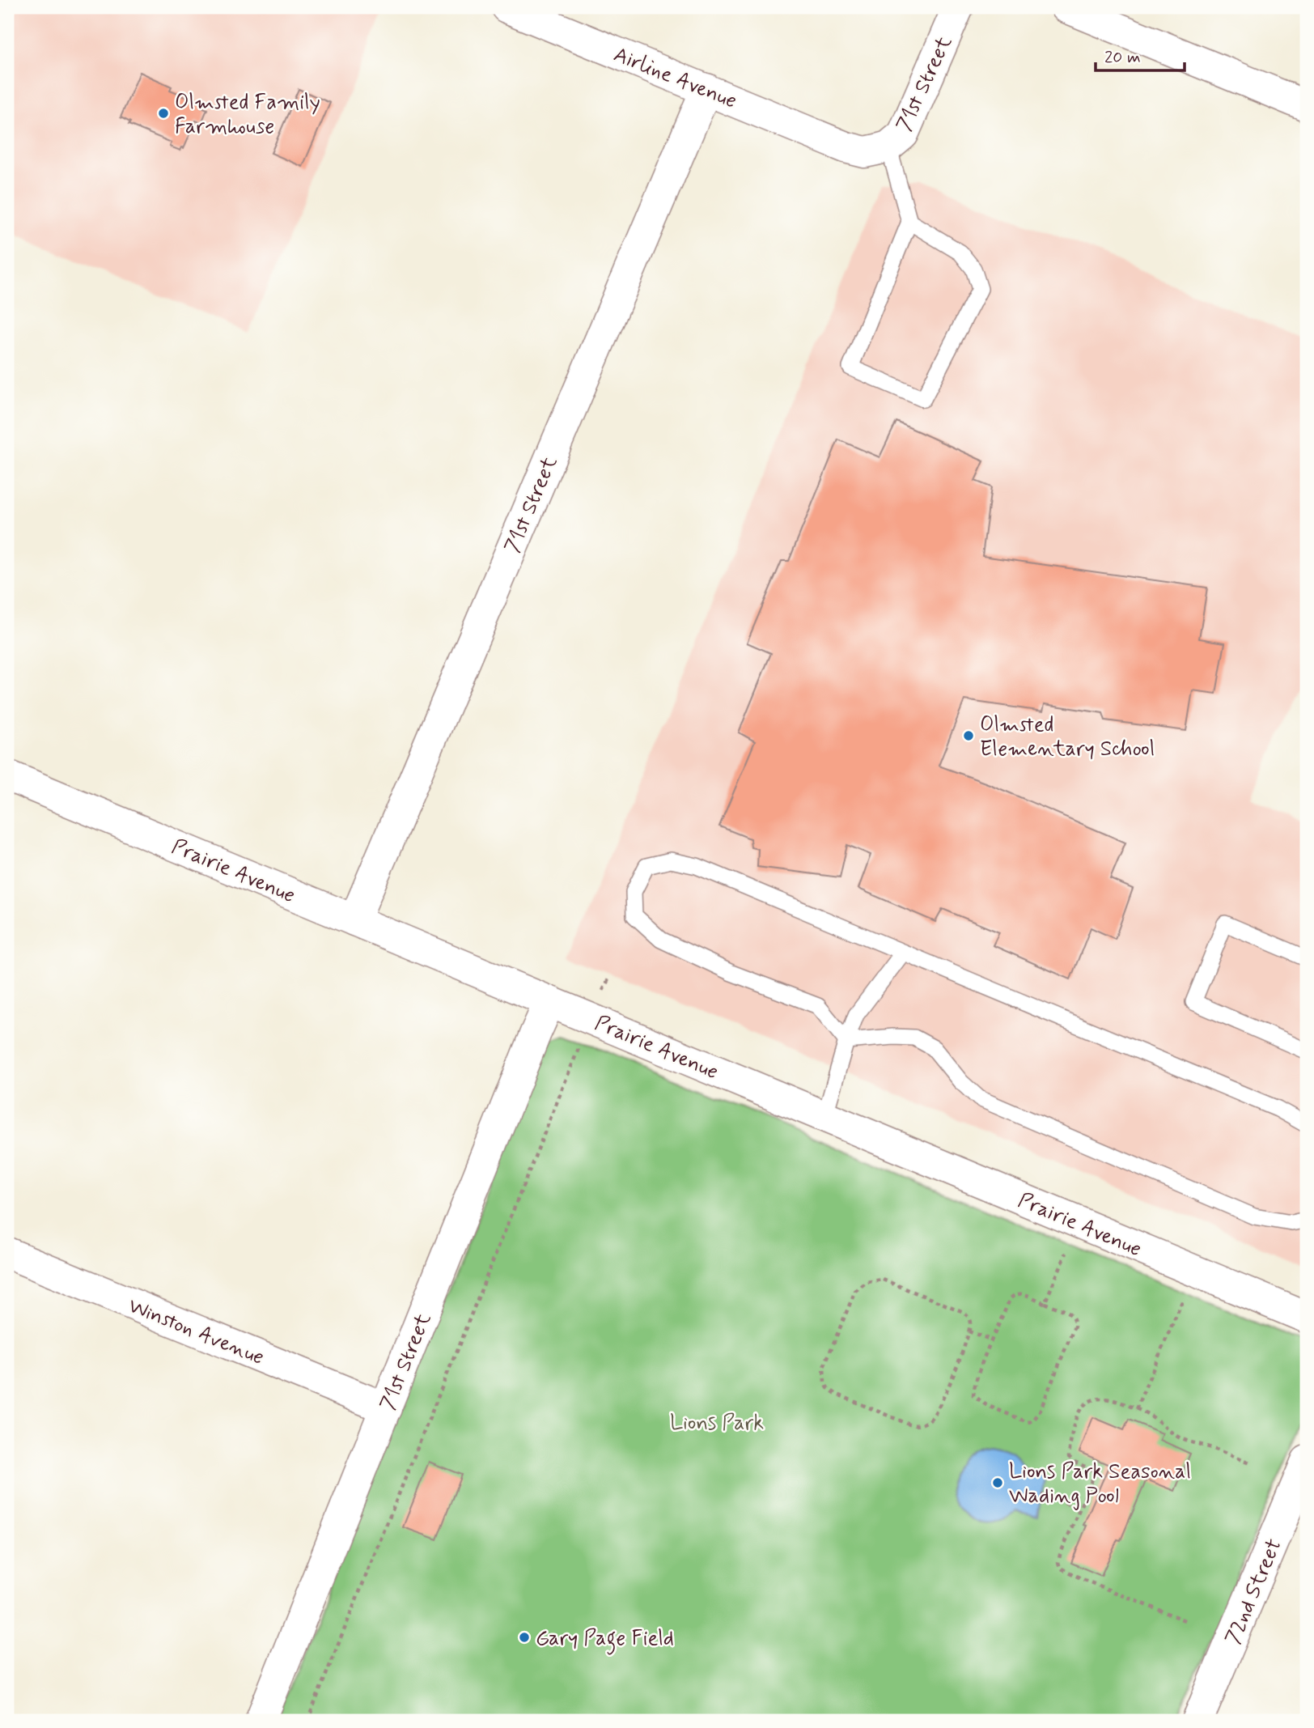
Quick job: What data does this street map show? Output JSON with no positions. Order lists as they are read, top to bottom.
{
  "streets": {
    "street": [
      "Airline Avenue",
      "71st Street",
      "Prairie Avenue",
      "Winston Avenue",
      "72nd Street"
    ]
  },
  "crossings": [
    ["Airline Avenue", "71st Street"],
    ["71st Street", "Prairie Avenue"],
    ["71st Street", "Winston Avenue"]
  ],
  "parks": ["Lions Park"],
  "places": [
    "Olmsted Family Farmhouse",
    "Olmsted Elementary School",
    "Lions Park Seasonal Wading Pool",
    "Gary Page Field"
  ],
  "scale_bar": "20 m"
}
